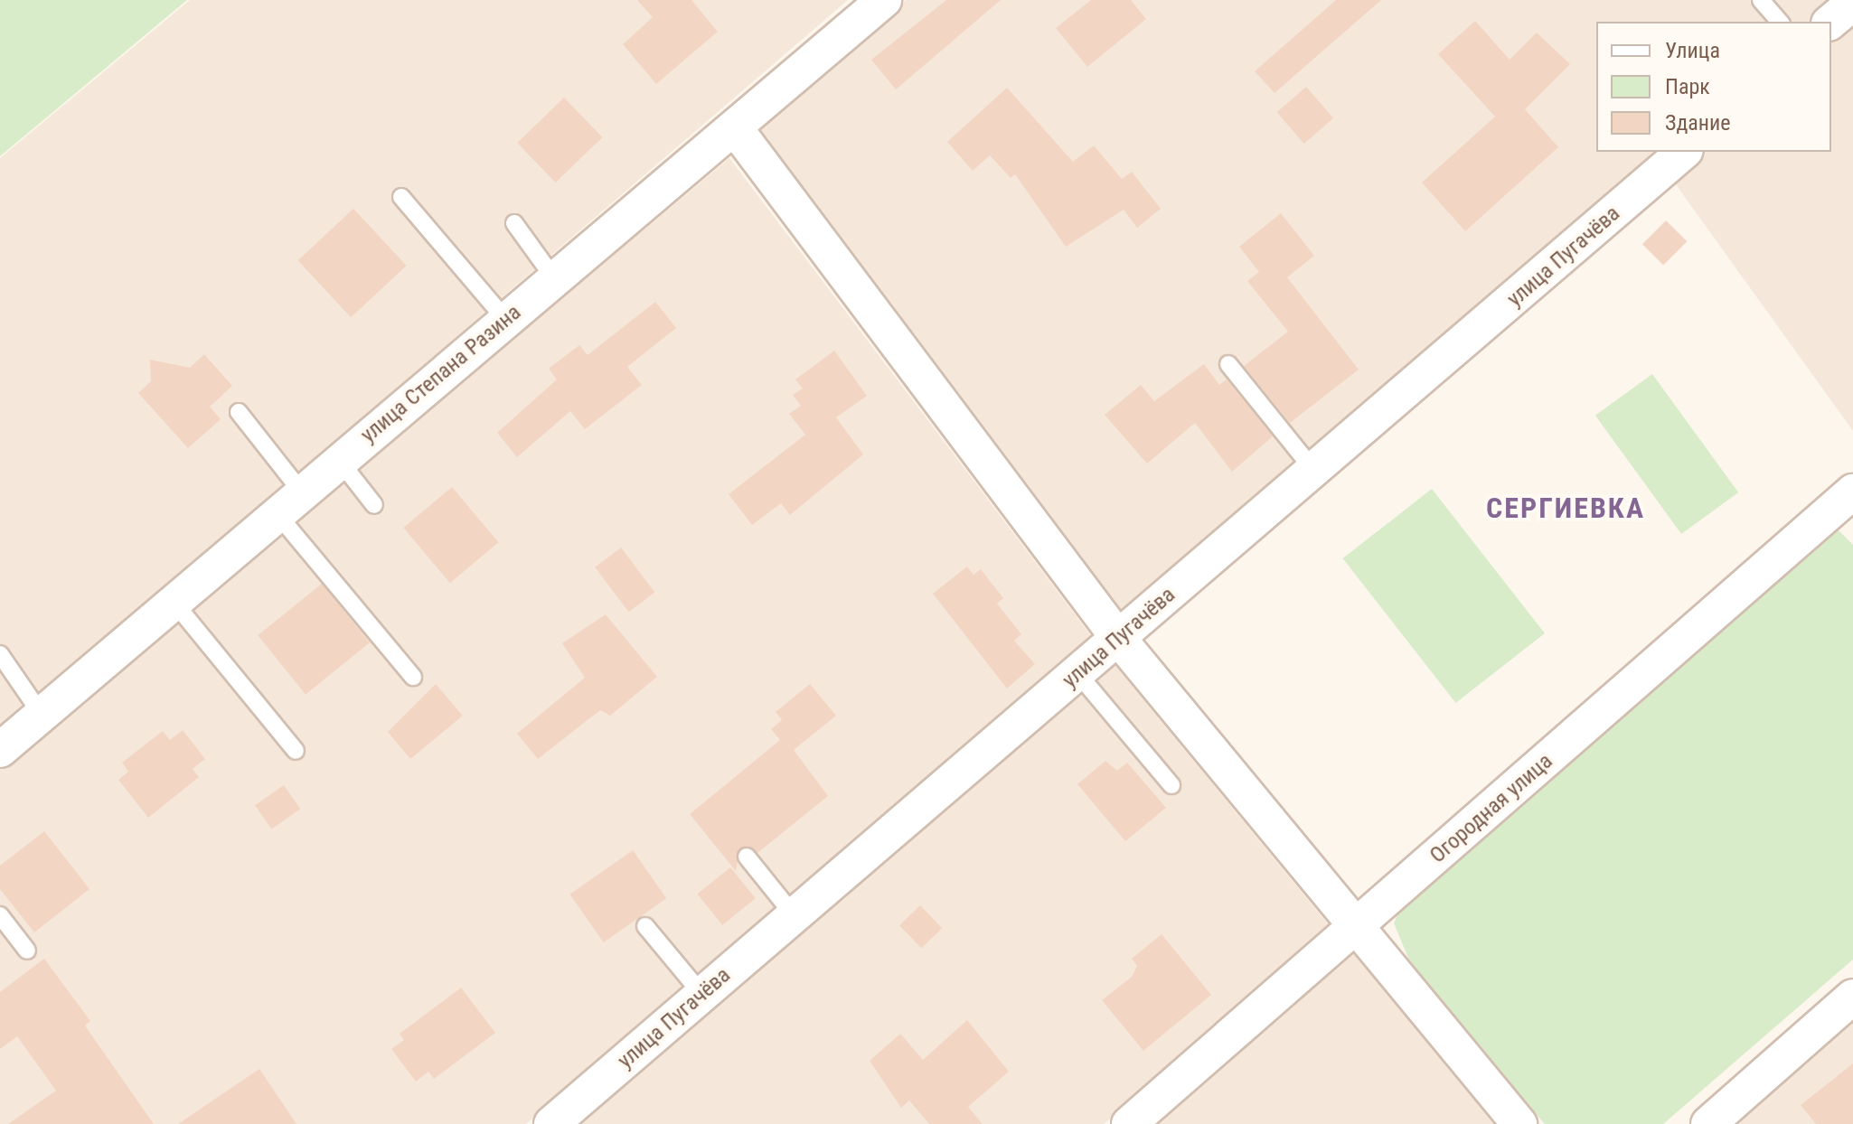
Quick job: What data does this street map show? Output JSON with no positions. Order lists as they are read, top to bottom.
{
  "streets": {
    "street": ["улица Пугачёва", "улица Степана Разина", "Огородная улица"]
  },
  "districts": ["СЕРГИЕВКА"],
  "legend": ["Улица", "Парк", "Здание"]
}
